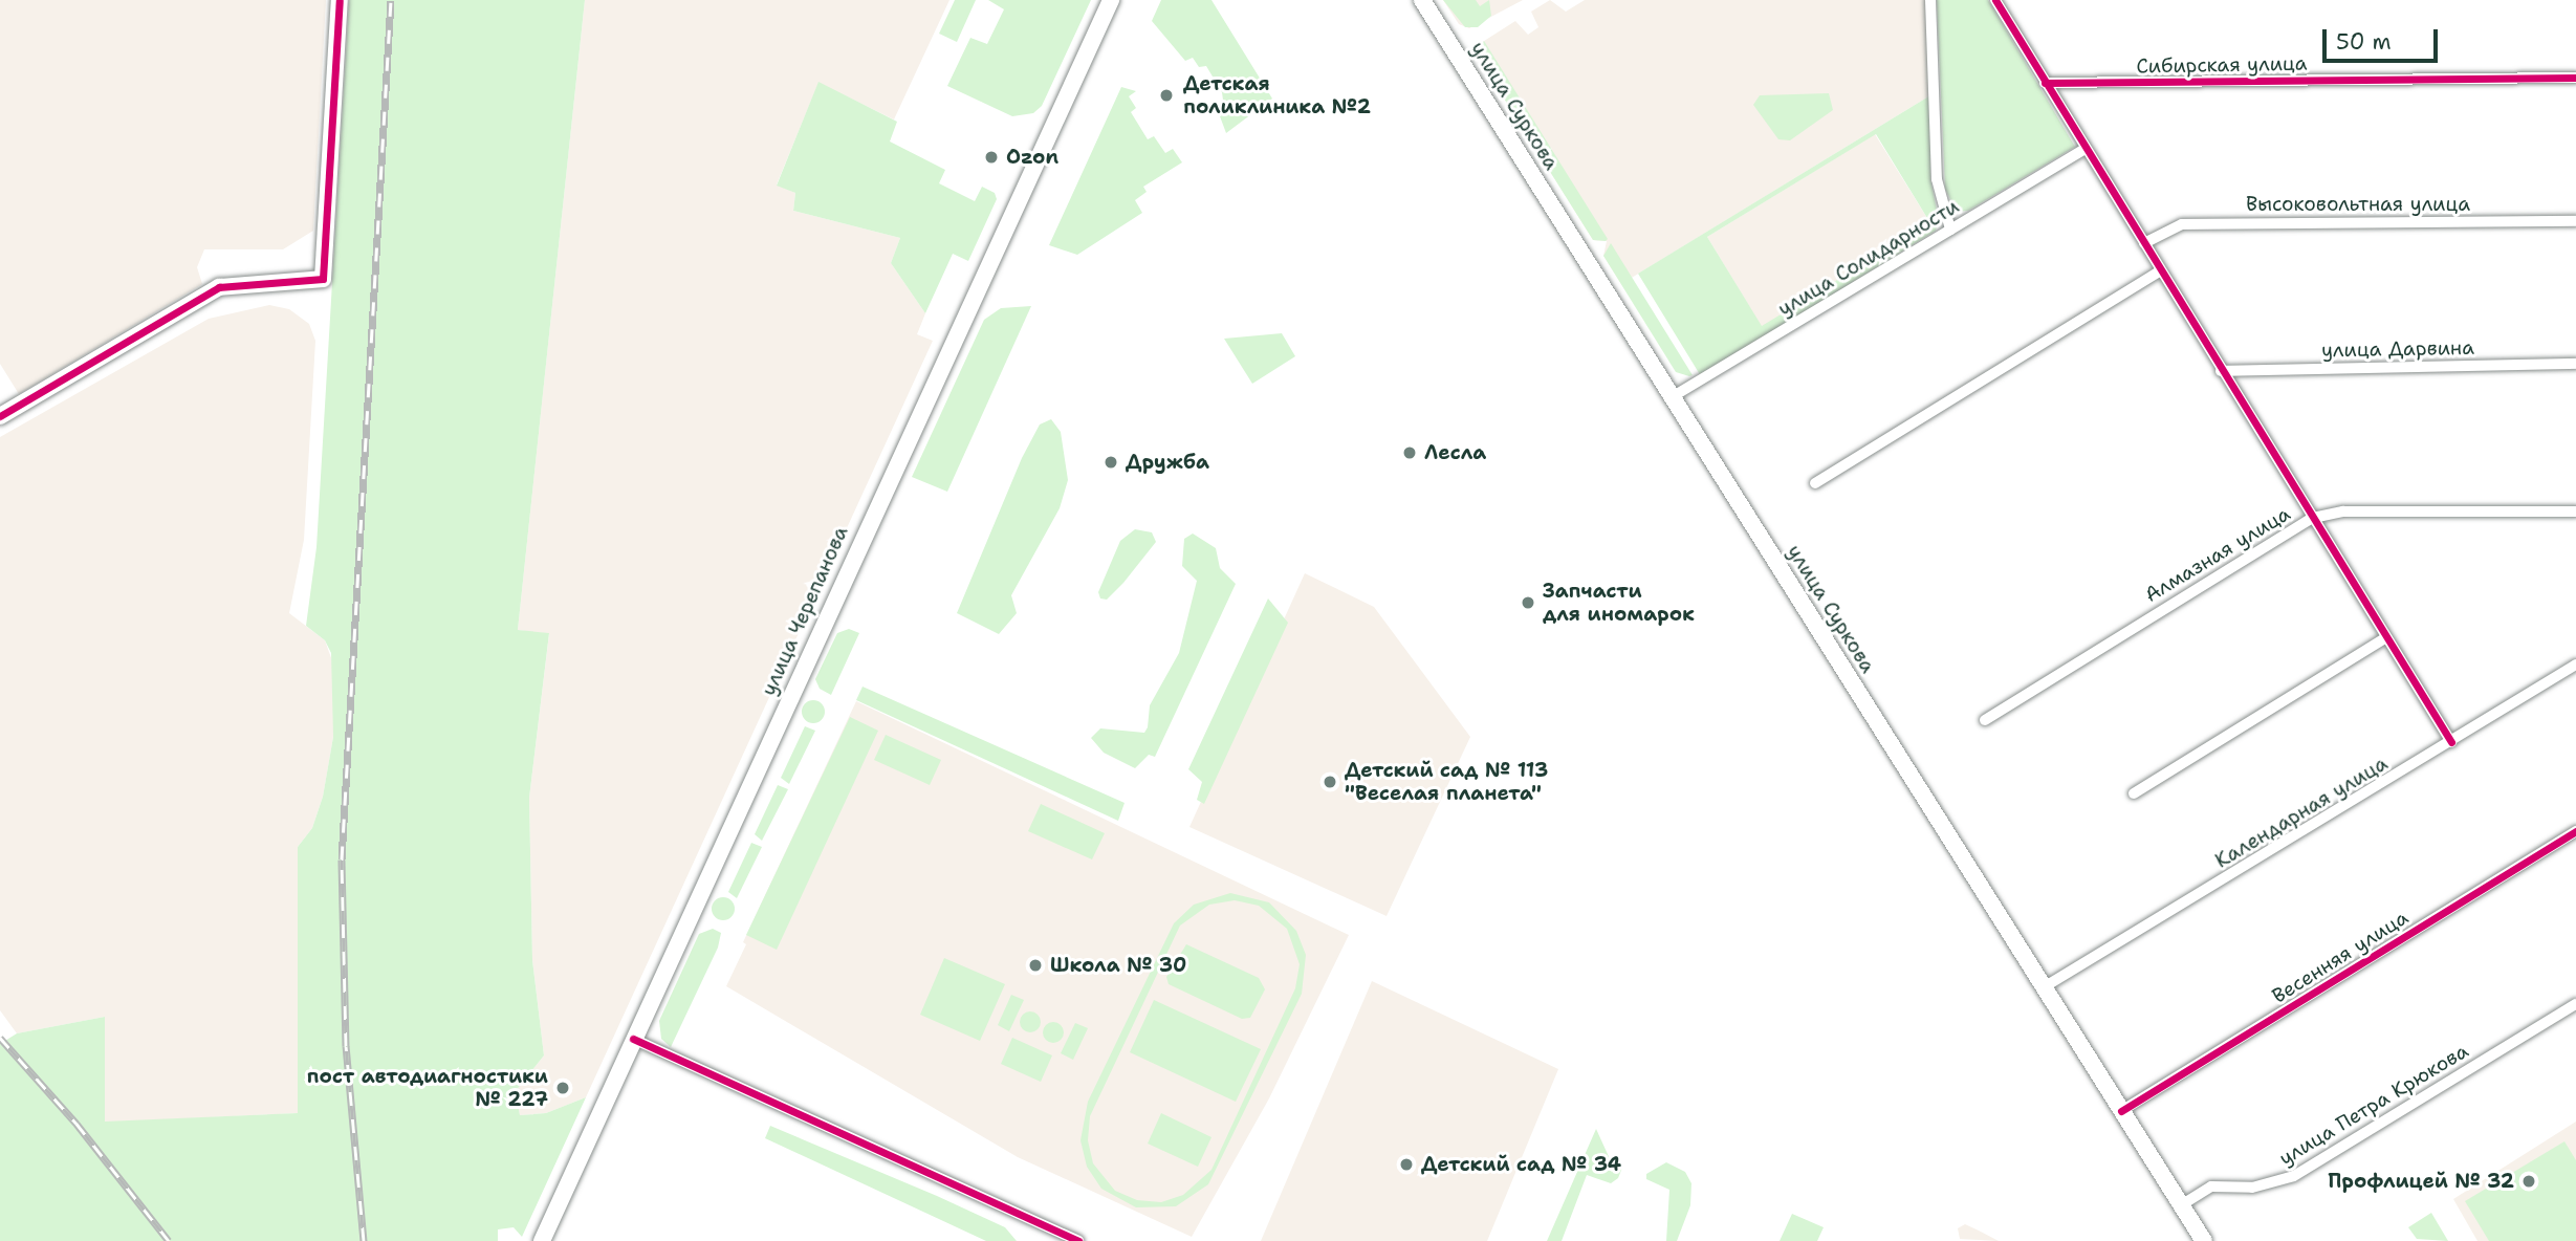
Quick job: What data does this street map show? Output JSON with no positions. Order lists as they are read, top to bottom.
{
  "streets": {
    "main road": ["улица Суркова", "улица Черепанова"],
    "street": [
      "Сибирская улица",
      "Высоковольтная улица",
      "улица Солидарности",
      "улица Дарвина",
      "Алмазная улица",
      "Календарная улица",
      "Весенняя улица",
      "улица Петра Крюкова"
    ]
  },
  "crossings": [
    ["улица Суркова", "улица Солидарности"],
    ["улица Суркова", "Календарная улица"],
    ["улица Суркова", "Весенняя улица"],
    ["улица Суркова", "улица Петра Крюкова"]
  ],
  "places": [
    "Детская поликлиника №2",
    "Ozon",
    "Лесла",
    "Дружба",
    "Запчасти для иномарок",
    "Детский сад № 113 \"Веселая планета\"",
    "Школа № 30",
    "пост автодиагностики № 227",
    "Детский сад № 34",
    "Профлицей № 32"
  ],
  "scale_bar": "50 m"
}
